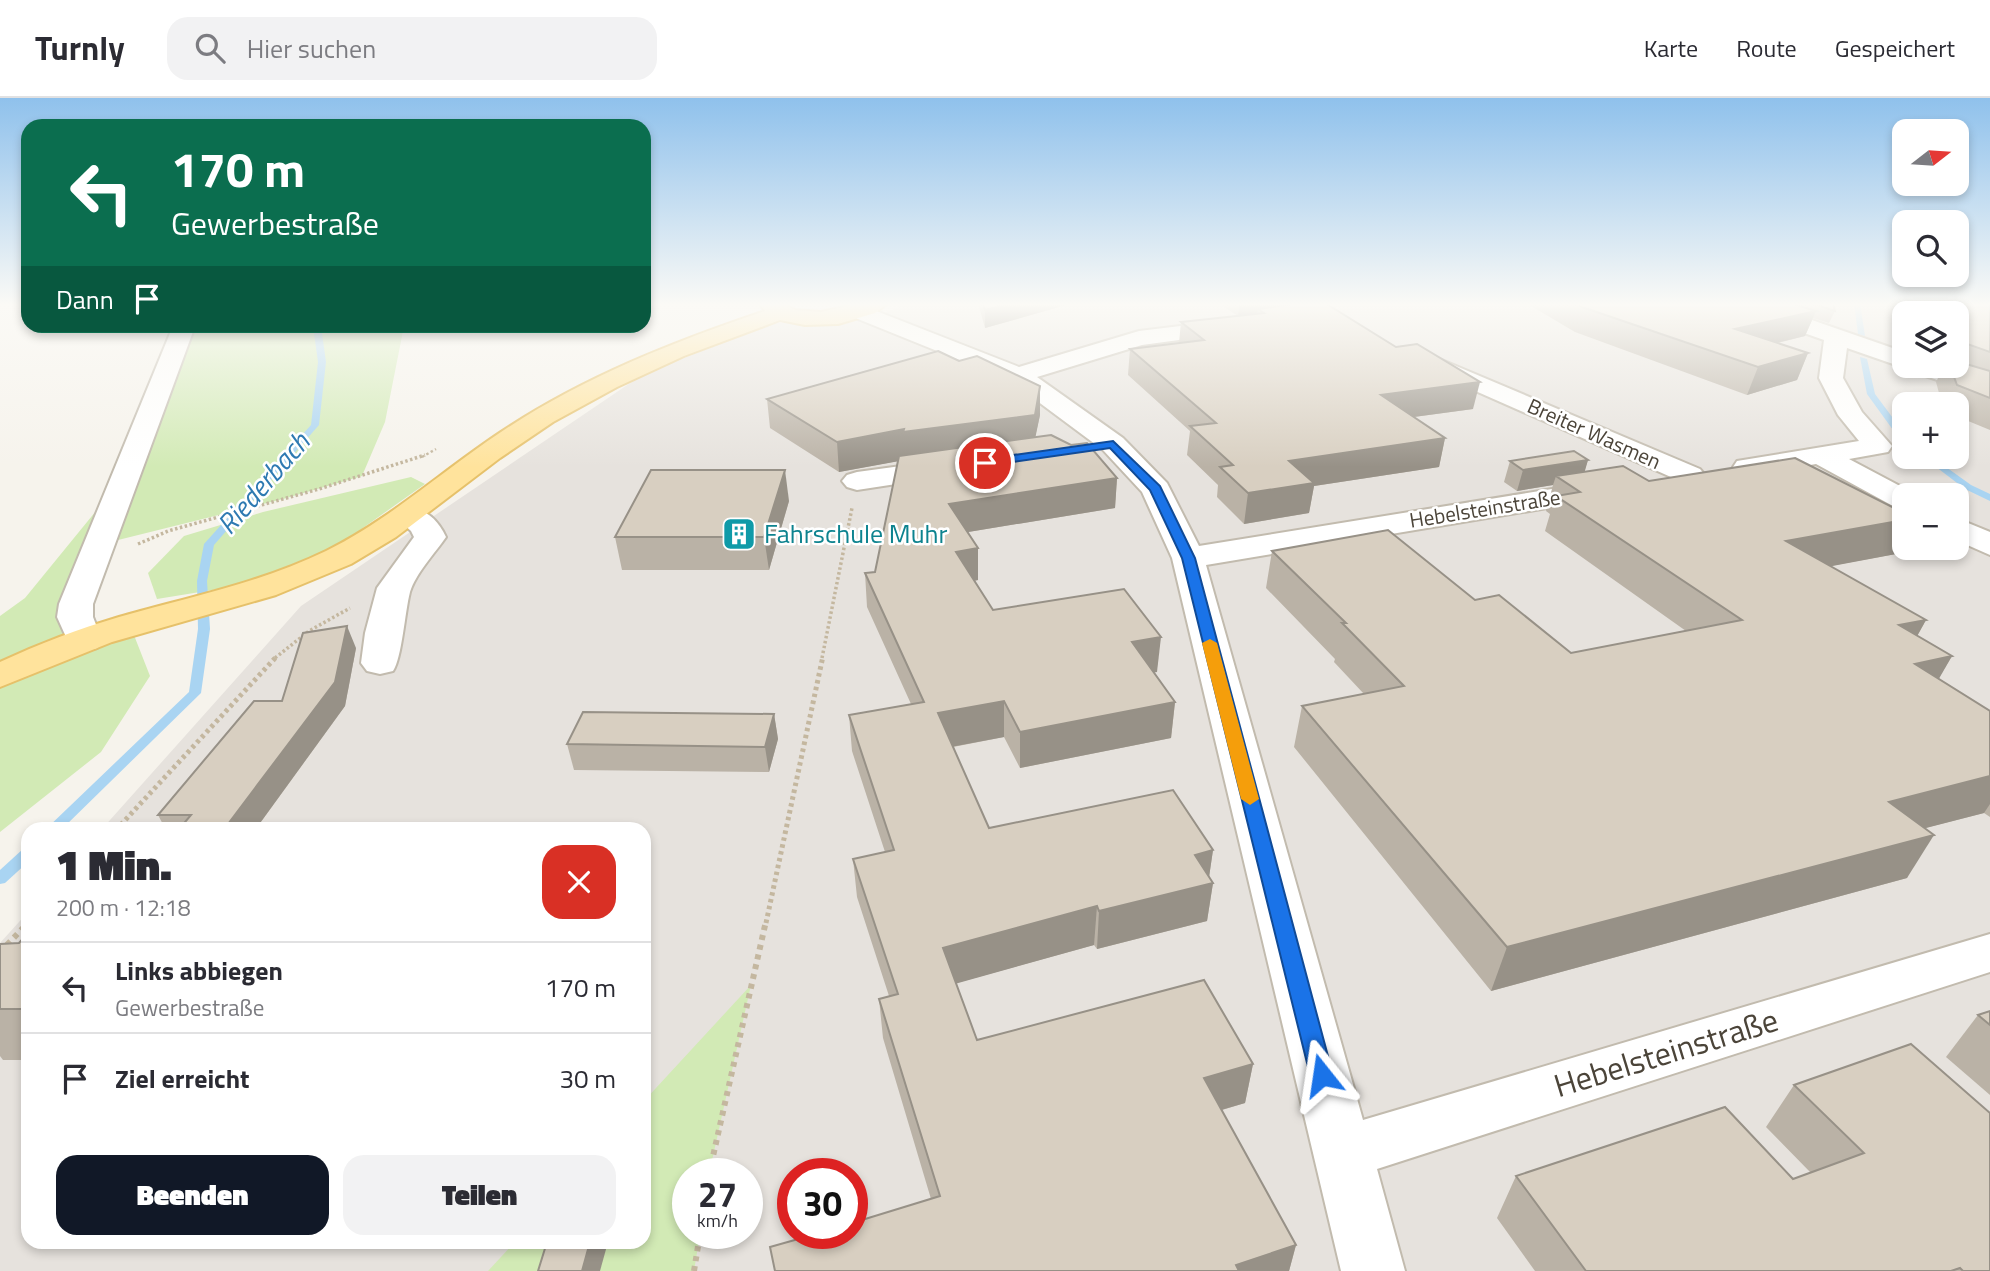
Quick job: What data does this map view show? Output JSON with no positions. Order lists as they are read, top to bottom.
{
  "streets": {
    "street": ["Breiter Wasmen", "Hebelsteinstraße"]
  },
  "crossings": [
    ["Breiter Wasmen", "Hebelsteinstraße"]
  ],
  "water": ["Riederbach"],
  "places": {
    "building": ["Fahrschule Muhr"]
  },
  "north": "right",
  "page": {
    "header": "Turnly",
    "search": "Hier suchen",
    "nav": ["Karte", "Route", "Gespeichert"],
    "map_buttons": ["+", "−"],
    "turn": ["170 m", "Gewerbestraße"],
    "then": "Dann",
    "heading": ["1 Min.", "200 m · 12:18"],
    "list": [
      {
        "name": "Links abbiegen",
        "note": "Gewerbestraße",
        "value": "170 m"
      },
      {
        "name": "Ziel erreicht",
        "value": "30 m"
      }
    ],
    "buttons": ["Beenden", "Teilen"],
    "speed": "27 km/h",
    "limit": "30"
  }
}
